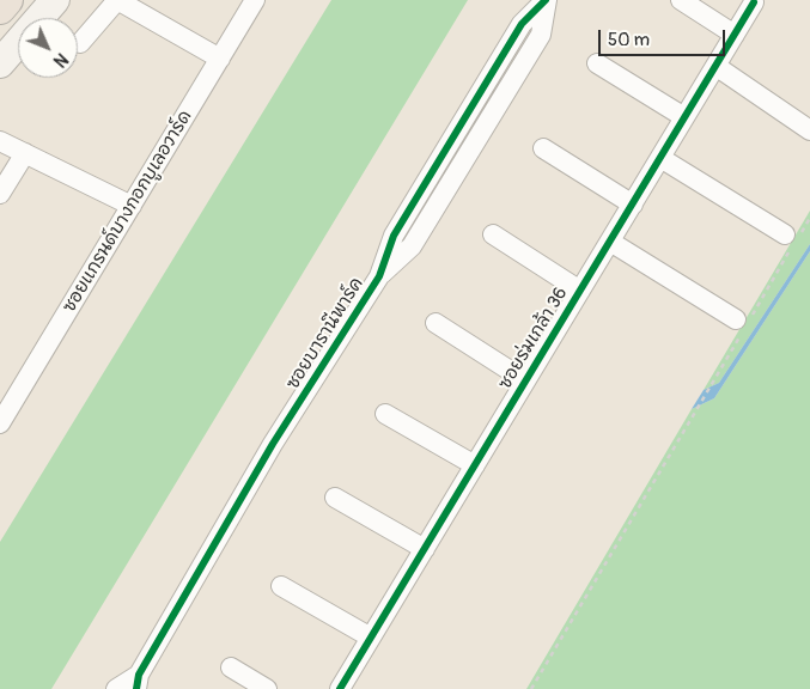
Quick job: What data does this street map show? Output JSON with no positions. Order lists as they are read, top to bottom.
{
  "streets": {
    "street": ["ซอยแกรนด์บางกอกบูเลอวาร์ด", "ซอยบารานีพาร์ค", "ซอยร่มเกล้า 36"]
  },
  "scale_bar": "50 m",
  "north": "bottom right"
}
